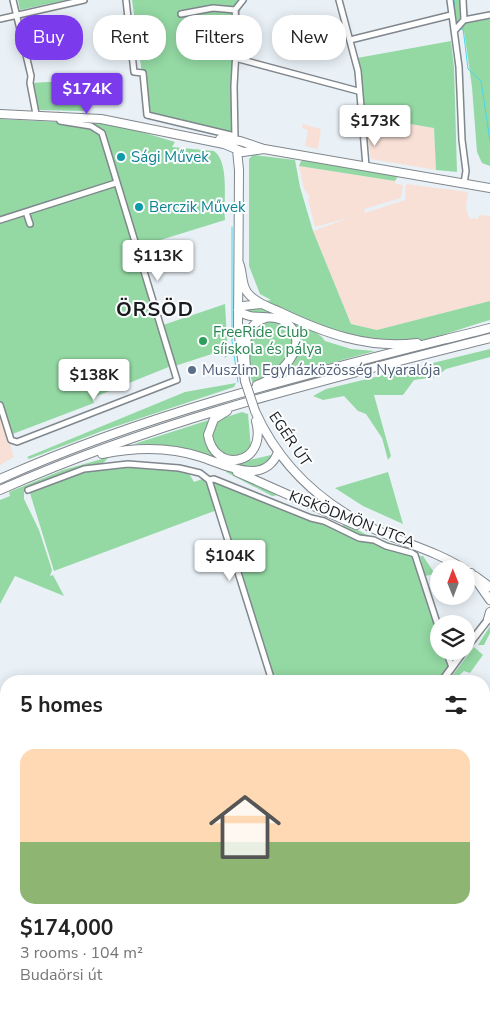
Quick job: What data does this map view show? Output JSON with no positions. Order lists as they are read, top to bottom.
{
  "streets": {
    "main road": ["EGÉR ÚT"],
    "street": ["KISKÖDMÖN UTCA"]
  },
  "districts": ["ÖRSÖD"],
  "places": [
    "Sági Művek",
    "Berczik Művek",
    "FreeRide Club síiskola és pálya",
    "Muszlim Egyházközösség Nyaralója"
  ],
  "north": "top",
  "page": {
    "chip": [
      "Buy",
      "Rent",
      "Filters",
      "New"
    ],
    "price": [
      "$174K",
      "$173K",
      "$113K",
      "$138K",
      "$104K"
    ],
    "heading": "5 homes",
    "list": [
      {
        "name": "$174,000",
        "note": "3 rooms · 104 m² · Budaörsi út"
      }
    ]
  }
}
